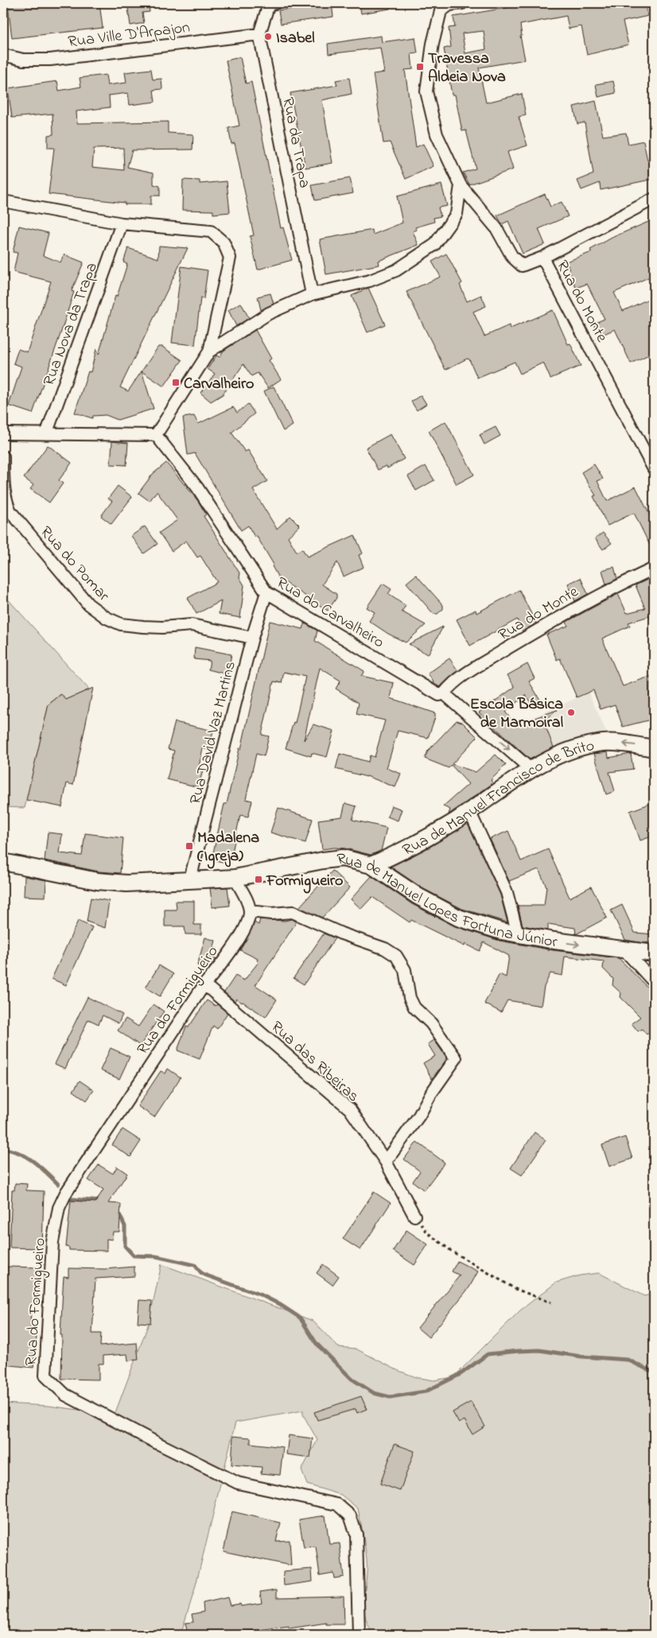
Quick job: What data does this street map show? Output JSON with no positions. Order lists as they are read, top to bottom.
{
  "streets": {
    "street": [
      "Rua Ville D'Arpajon",
      "Rua da Trapa",
      "Rua do Monte",
      "Rua Nova da Trapa",
      "Rua do Pomar",
      "Rua do Carvalheiro",
      "Rua David Vaz Martins",
      "Rua de Manuel Francisco de Brito",
      "Rua de Manuel Lopes Fortuna Júnior",
      "Rua do Formigueiro",
      "Rua das Ribeiras"
    ]
  },
  "crossings": [
    ["Rua Ville D'Arpajon", "Rua da Trapa"],
    ["Rua do Monte", "Rua do Carvalheiro"],
    ["Rua do Pomar", "Rua David Vaz Martins"],
    ["Rua do Carvalheiro", "Rua David Vaz Martins"],
    ["Rua do Carvalheiro", "Rua de Manuel Francisco de Brito"],
    ["Rua David Vaz Martins", "Rua de Manuel Lopes Fortuna Júnior"],
    ["Rua de Manuel Francisco de Brito", "Rua de Manuel Lopes Fortuna Júnior"],
    ["Rua do Formigueiro", "Rua das Ribeiras"]
  ],
  "one_way": ["Rua de Manuel Francisco de Brito"],
  "places": {
    "other": ["Isabel", "Escola Básica de Marmoiral"],
    "transit": [
      "Travessa Aldeia Nova",
      "Carvalheiro",
      "Madalena (Igreja)",
      "Formigueiro"
    ]
  }
}
